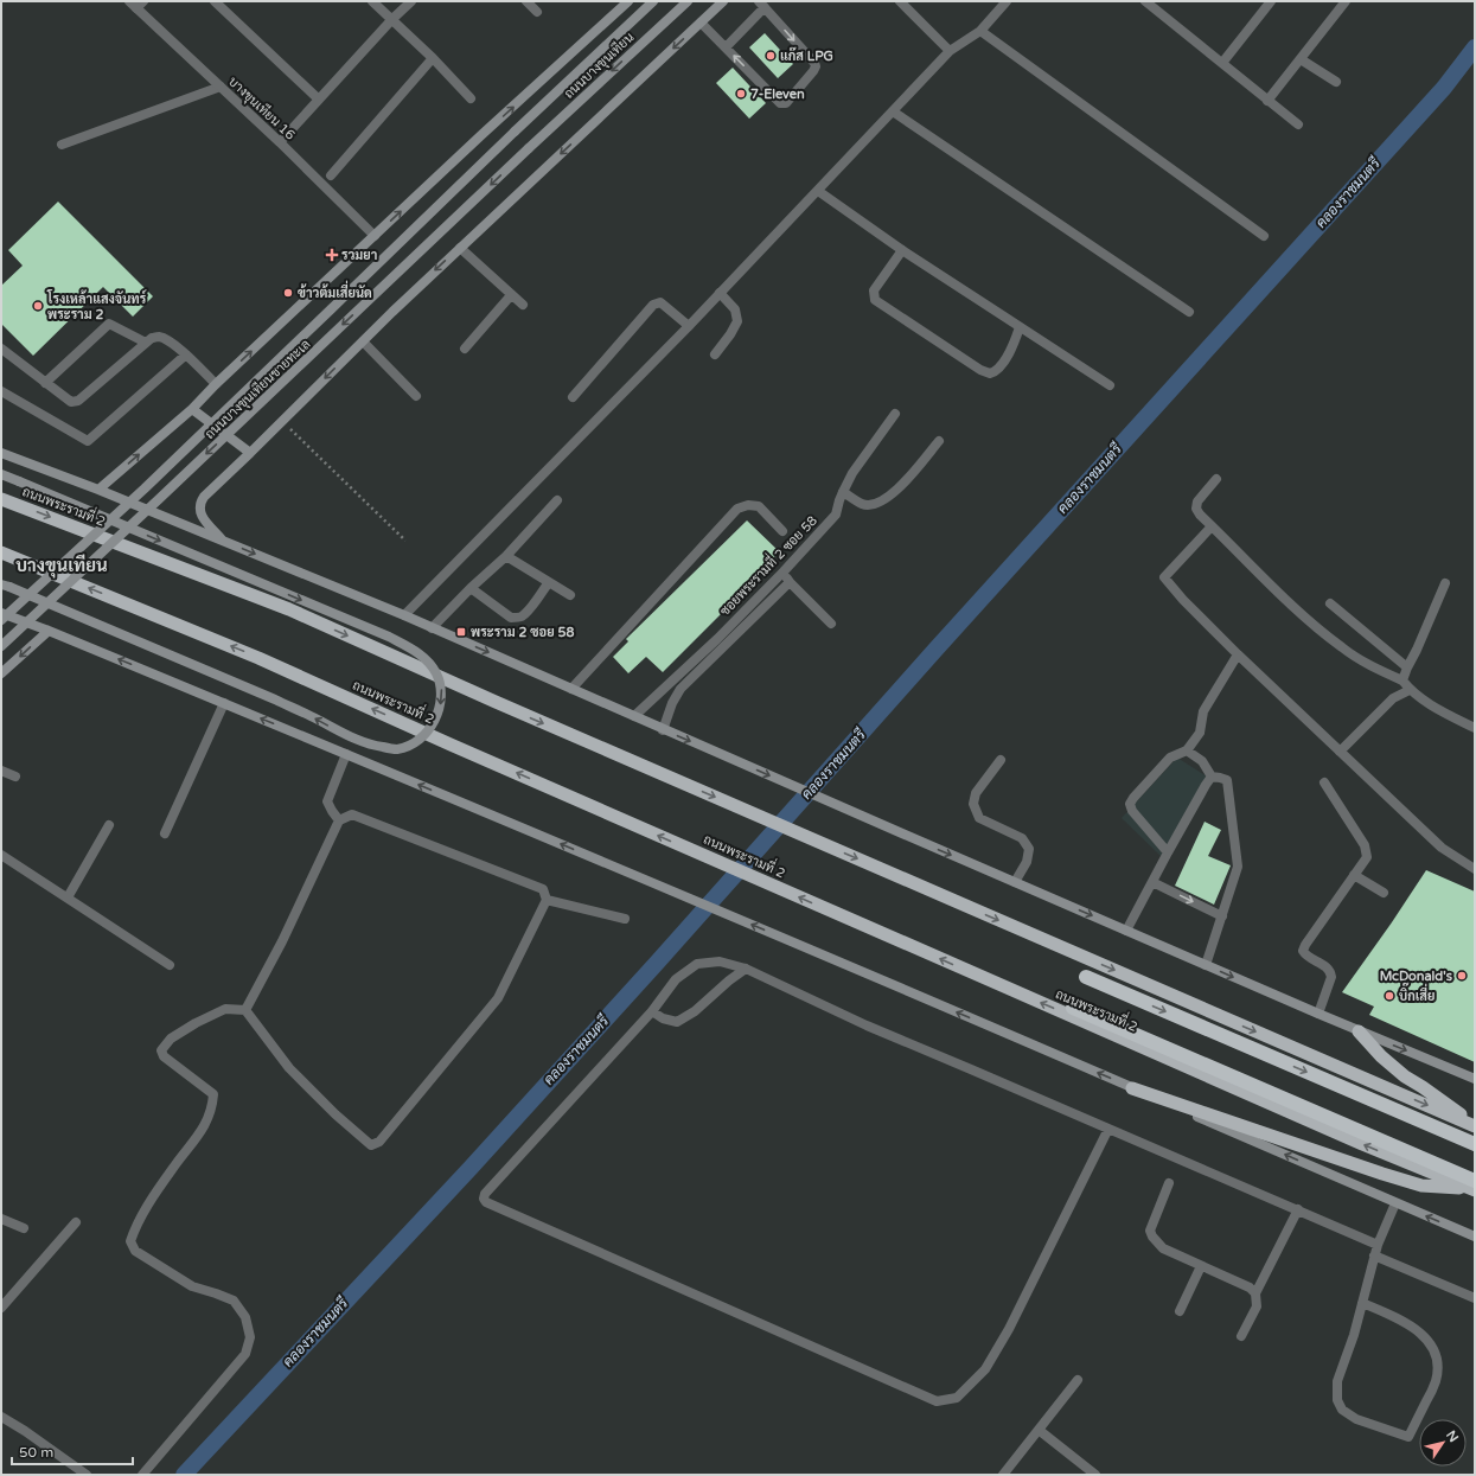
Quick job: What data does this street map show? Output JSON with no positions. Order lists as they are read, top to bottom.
{
  "streets": {
    "highway": ["ถนนพระรามที่ 2"],
    "main road": ["ถนนบางขุนเทียน", "ถนนบางขุนเทียนชายทะเล"],
    "street": ["บางขุนเทียน 16", "ซอยพระรามที่ 2 ซอย 58"]
  },
  "crossings": [
    ["ถนนบางขุนเทียน", "ถนนบางขุนเทียนชายทะเล"]
  ],
  "districts": ["บางขุนเทียน"],
  "water": ["คลองราชมนตรี"],
  "places": {
    "other": [
      "แก๊ส LPG",
      "7-Eleven",
      "ข้าวต้มเสี่ยนัด",
      "โรงเหล้าแสงจันทร์ พระราม 2",
      "McDonald's",
      "บิ๊กเสี่ย"
    ],
    "health": ["รวมยา"],
    "transit": ["พระราม 2 ซอย 58"]
  },
  "scale_bar": "50 m",
  "north": "top right"
}
